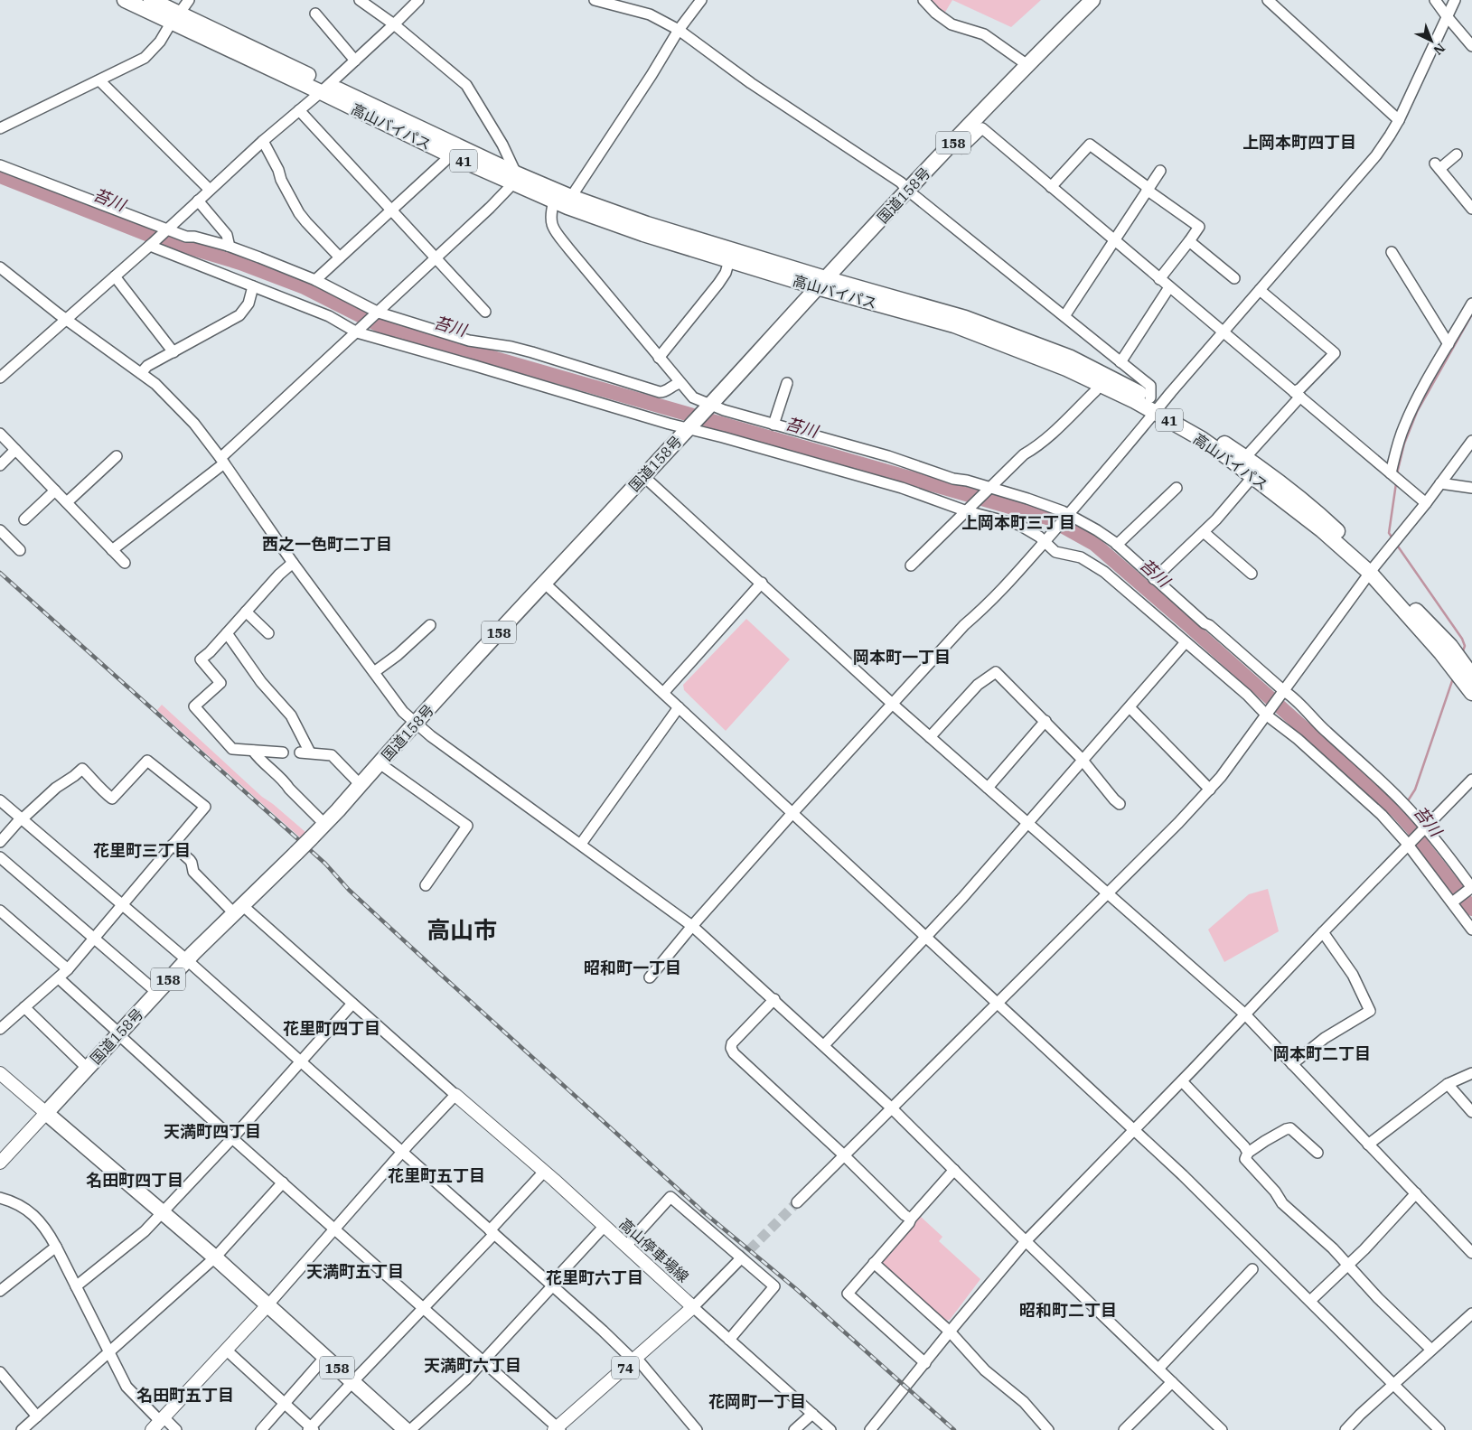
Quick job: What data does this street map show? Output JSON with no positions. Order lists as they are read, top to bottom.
{
  "streets": {
    "highway": [
      "高山バイパス",
      "158",
      "41",
      "国道158号"
    ],
    "main road": ["高山停車場線", "74"]
  },
  "crossings": [
    ["高山バイパス", "国道158号"],
    ["158", "国道158号"],
    ["高山停車場線", "74"]
  ],
  "districts": [
    "上岡本町四丁目",
    "上岡本町三丁目",
    "西之一色町二丁目",
    "岡本町一丁目",
    "花里町三丁目",
    "高山市",
    "昭和町一丁目",
    "花里町四丁目",
    "岡本町二丁目",
    "天満町四丁目",
    "花里町五丁目",
    "名田町四丁目",
    "天満町五丁目",
    "花里町六丁目",
    "昭和町二丁目",
    "天満町六丁目",
    "名田町五丁目",
    "花岡町一丁目"
  ],
  "water": ["苔川"],
  "north": "bottom right"
}
